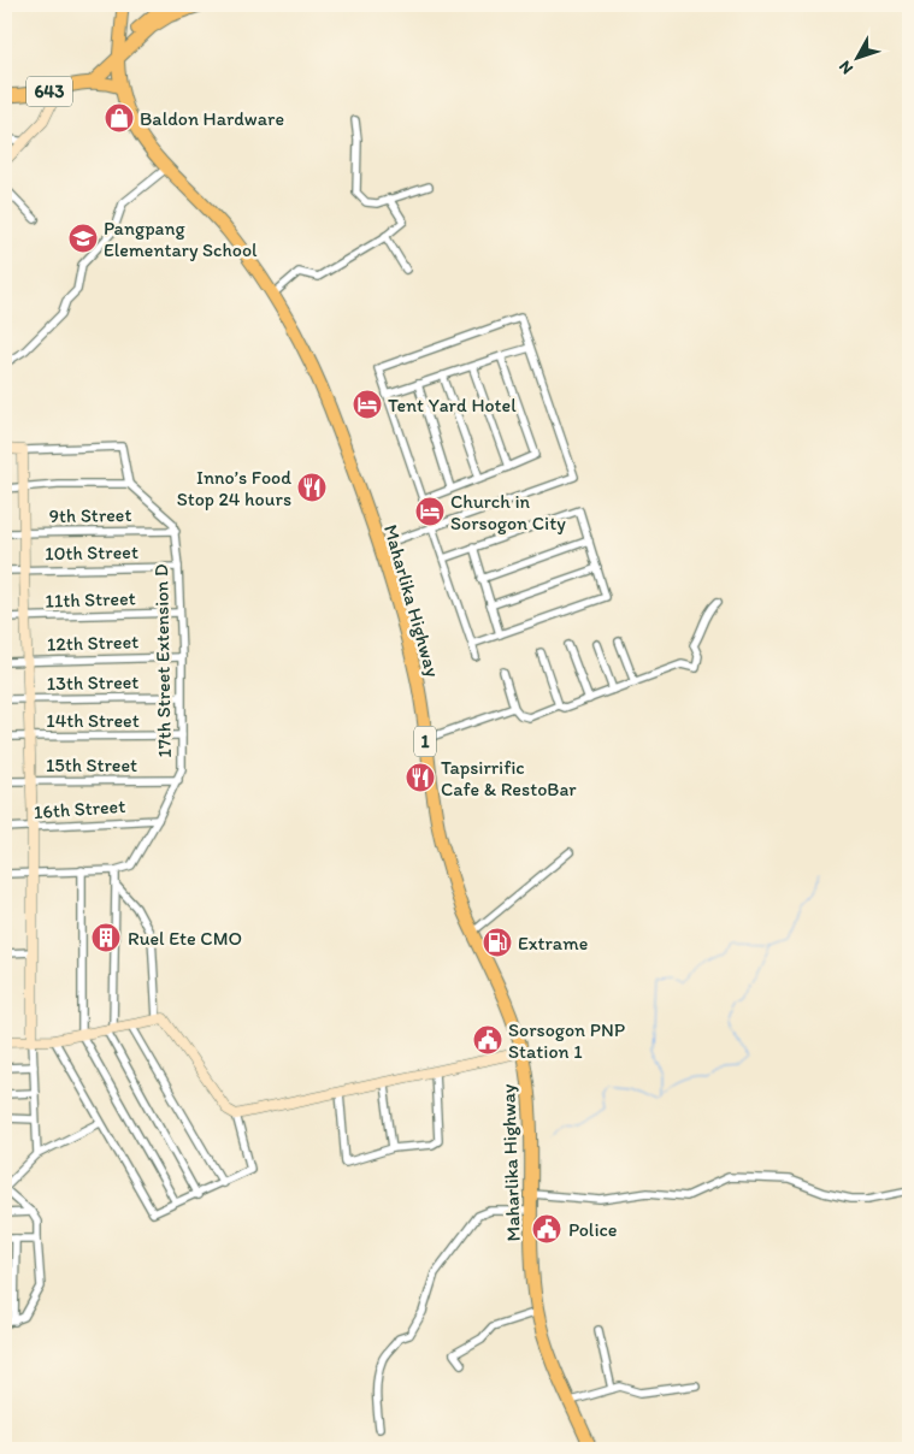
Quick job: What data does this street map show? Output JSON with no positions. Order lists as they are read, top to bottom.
{
  "streets": {
    "highway": ["643", "Maharlika Highway", "1"],
    "street": [
      "9th Street",
      "10th Street",
      "11th Street",
      "12th Street",
      "17th Street Extension D",
      "13th Street",
      "14th Street",
      "15th Street",
      "16th Street"
    ]
  },
  "crossings": [
    ["643", "Maharlika Highway"],
    ["643", "1"],
    ["9th Street", "17th Street Extension D"],
    ["10th Street", "17th Street Extension D"],
    ["11th Street", "17th Street Extension D"],
    ["Maharlika Highway", "1"],
    ["12th Street", "17th Street Extension D"],
    ["17th Street Extension D", "13th Street"],
    ["17th Street Extension D", "14th Street"],
    ["17th Street Extension D", "15th Street"],
    ["17th Street Extension D", "16th Street"]
  ],
  "places": {
    "shop": ["Baldon Hardware"],
    "school or university": ["Pangpang Elementary School"],
    "hotel": ["Tent Yard Hotel", "Church in Sorsogon City"],
    "restaurant": ["Inno’s Food Stop 24 hours", "Tapsirrific Cafe & RestoBar"],
    "building": ["Ruel Ete CMO"],
    "fuel station": ["Extrame"],
    "public building": ["Sorsogon PNP Station 1", "Police"]
  },
  "north": "bottom left"
}
